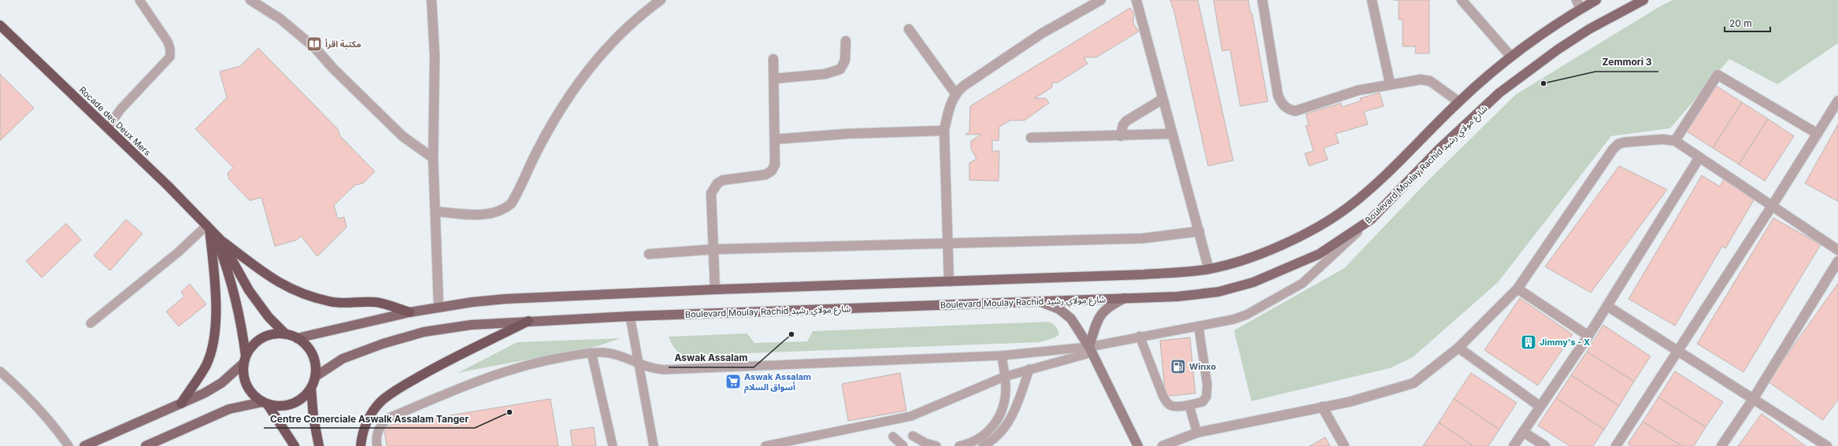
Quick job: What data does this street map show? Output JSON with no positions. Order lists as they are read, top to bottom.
{
  "streets": {
    "highway": ["Rocade des Deux Mers"],
    "main road": ["Boulevard Moulay Rachid شارع مولاي رشيد"]
  },
  "crossings": [
    ["Rocade des Deux Mers", "Boulevard Moulay Rachid شارع مولاي رشيد"]
  ],
  "places": {
    "library": ["مكتبة اقرأ"],
    "other": ["Zemmori 3", "Aswak Assalam", "Centre Comerciale Aswalk Assalam Tanger"],
    "building": ["Jimmy's - X"],
    "fuel station": ["Winxo"],
    "supermarket": ["Aswak Assalam أسواق السلام"]
  },
  "scale_bar": "20 m"
}
